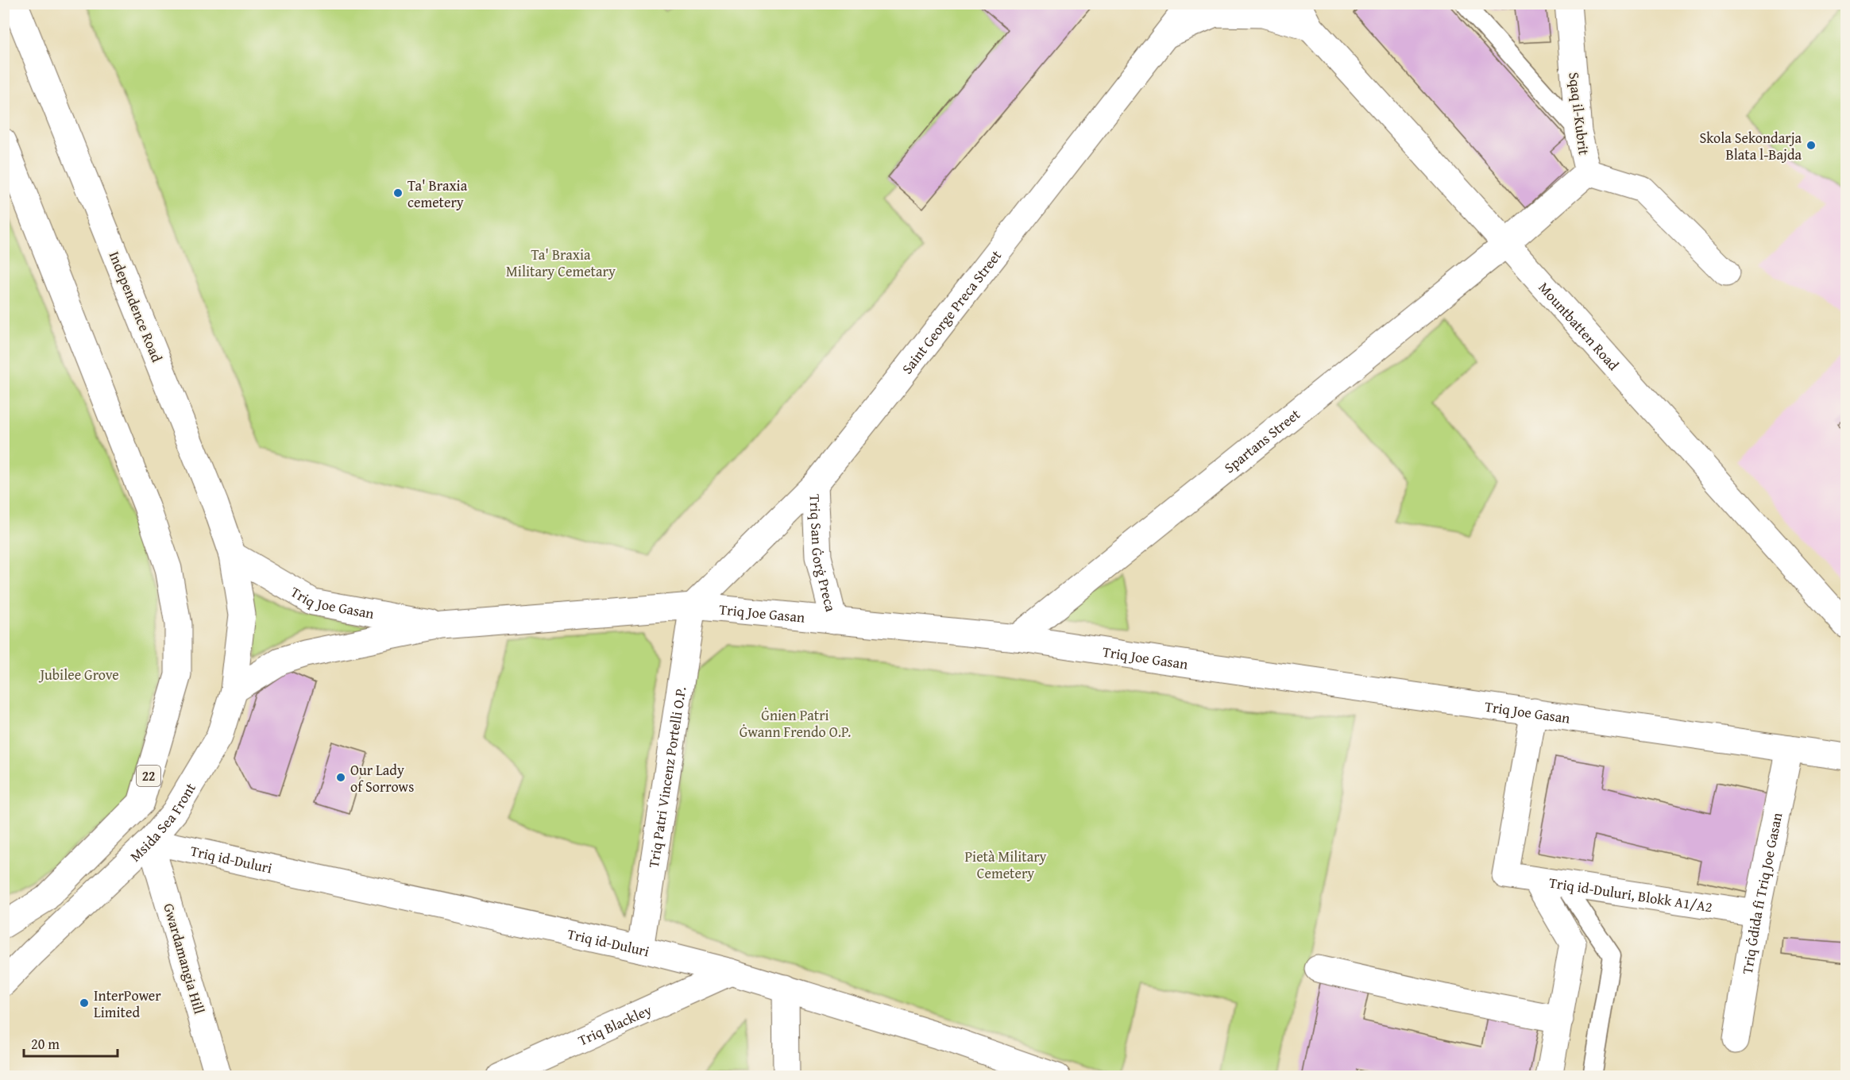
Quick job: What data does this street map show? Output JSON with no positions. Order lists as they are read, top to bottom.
{
  "streets": {
    "main road": [
      "Sqaq il-Kubrit",
      "Independence Road",
      "Saint George Preca Street",
      "Mountbatten Road",
      "Spartans Street",
      "Triq San Ġorġ Preca",
      "Triq Joe Gasan",
      "22",
      "Triq Patri Vincenz Portelli O.P.",
      "Msida Sea Front",
      "Triq id-Duluri",
      "Triq Ġdida fi Triq Joe Gasan",
      "Triq id-Duluri, Blokk A1/A2",
      "Gwardamangia Hill",
      "Triq Blackley"
    ]
  },
  "crossings": [
    ["Sqaq il-Kubrit", "Mountbatten Road"],
    ["Sqaq il-Kubrit", "Spartans Street"],
    ["Independence Road", "Triq Joe Gasan"],
    ["Independence Road", "Msida Sea Front"],
    ["Saint George Preca Street", "Triq San Ġorġ Preca"],
    ["Saint George Preca Street", "Triq Joe Gasan"],
    ["Saint George Preca Street", "Triq Patri Vincenz Portelli O.P."],
    ["Mountbatten Road", "Spartans Street"],
    ["Spartans Street", "Triq Joe Gasan"],
    ["Triq San Ġorġ Preca", "Triq Joe Gasan"],
    ["Triq Joe Gasan", "Triq Patri Vincenz Portelli O.P."],
    ["Triq Joe Gasan", "Msida Sea Front"],
    ["Triq Joe Gasan", "Triq Ġdida fi Triq Joe Gasan"],
    ["Triq Joe Gasan", "Triq id-Duluri, Blokk A1/A2"],
    ["Triq Patri Vincenz Portelli O.P.", "Triq id-Duluri"],
    ["Msida Sea Front", "Triq id-Duluri"],
    ["Msida Sea Front", "Gwardamangia Hill"],
    ["Triq id-Duluri", "Gwardamangia Hill"],
    ["Triq id-Duluri", "Triq Blackley"],
    ["Triq Ġdida fi Triq Joe Gasan", "Triq id-Duluri, Blokk A1/A2"]
  ],
  "parks": [
    "Ta' Braxia Military Cemetary",
    "Jubilee Grove",
    "Ġnien Patri Ġwann Frendo O.P.",
    "Pietà Military Cemetery"
  ],
  "places": [
    "Skola Sekondarja Blata l-Bajda",
    "Ta' Braxia cemetery",
    "Our Lady of Sorrows",
    "InterPower Limited"
  ],
  "scale_bar": "20 m"
}
